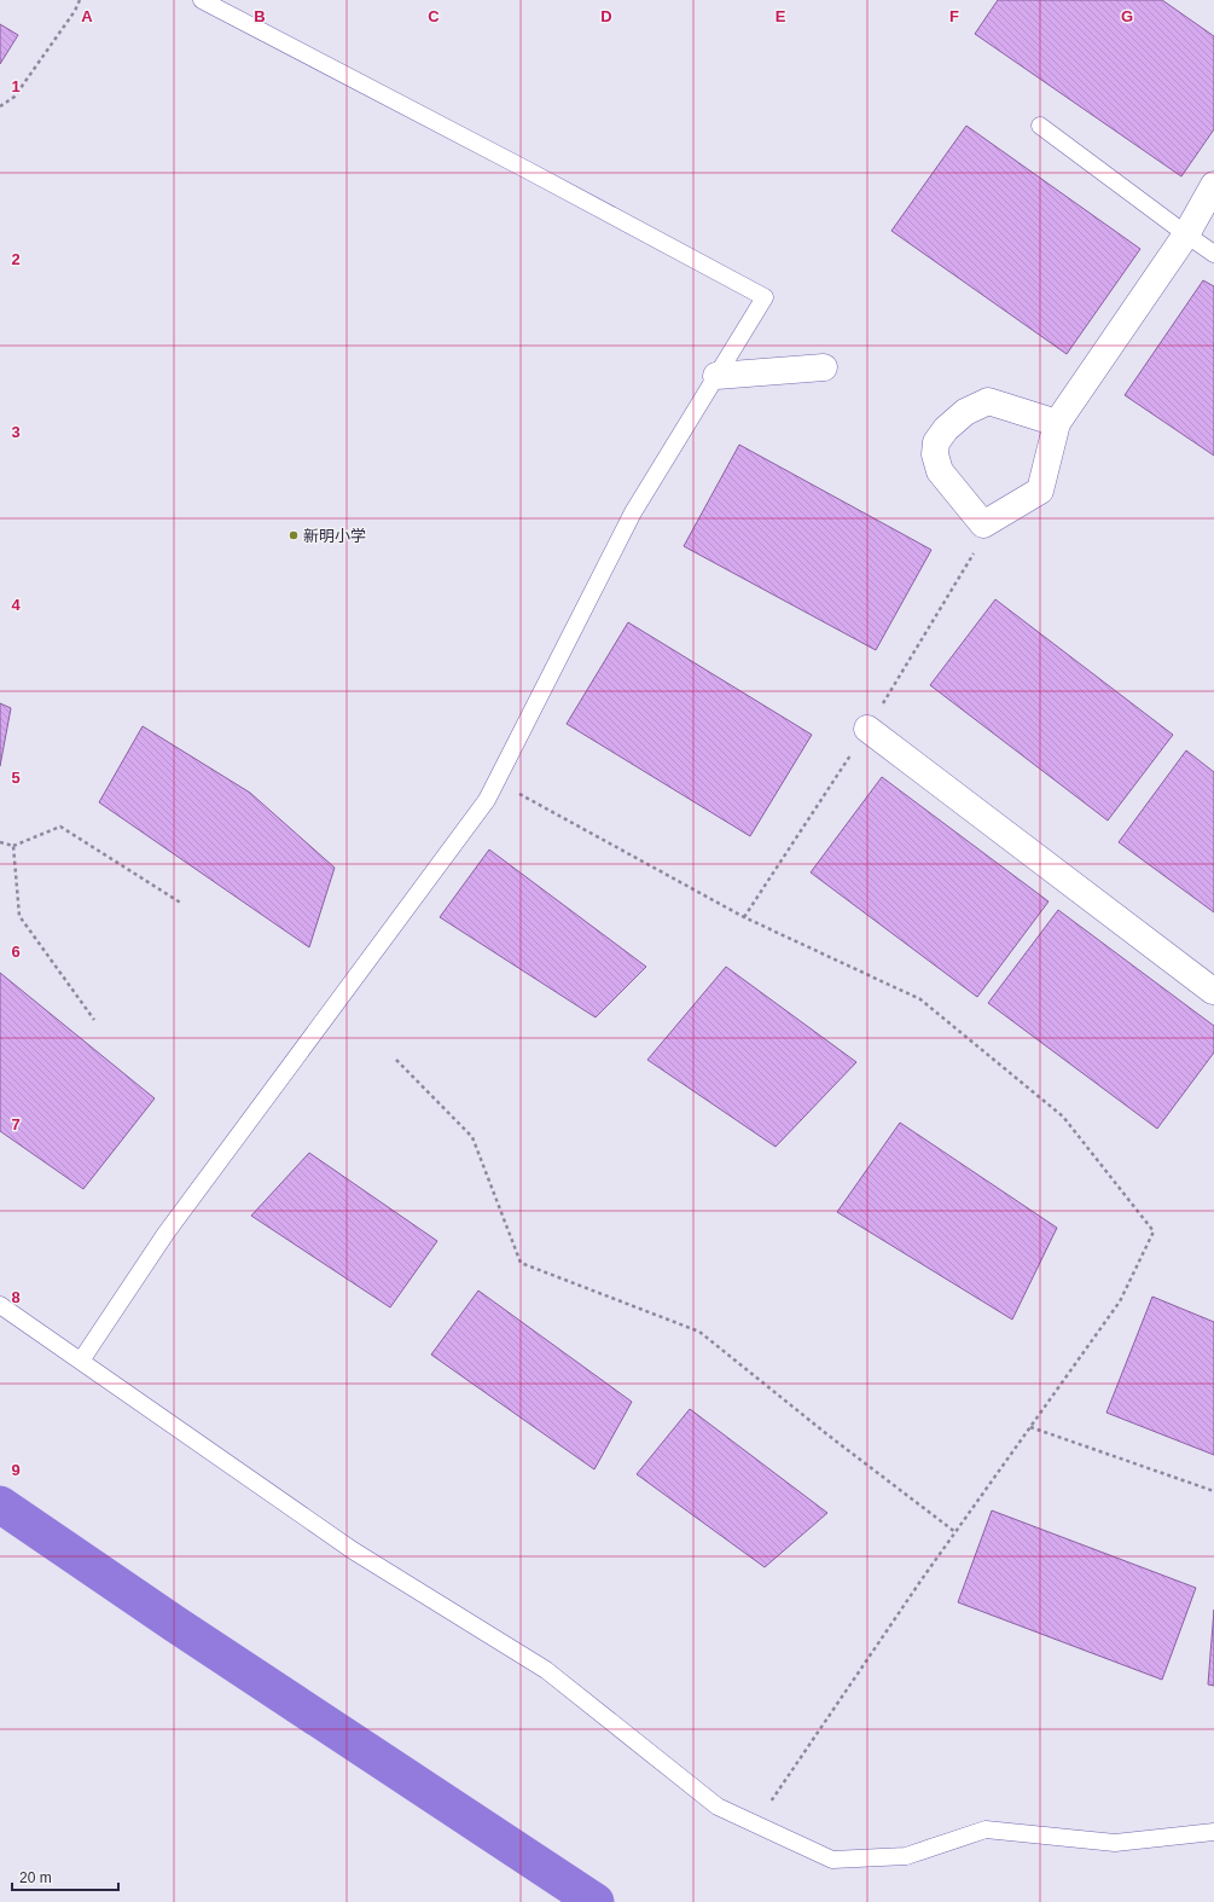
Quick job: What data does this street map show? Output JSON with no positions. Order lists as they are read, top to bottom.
{
  "places": ["新明小学"],
  "scale_bar": "20 m",
  "grid": {
    "columns": [
      "A",
      "B",
      "C",
      "D",
      "E",
      "F",
      "G"
    ],
    "rows": [
      "1",
      "2",
      "3",
      "4",
      "5",
      "6",
      "7",
      "8",
      "9"
    ]
  }
}
